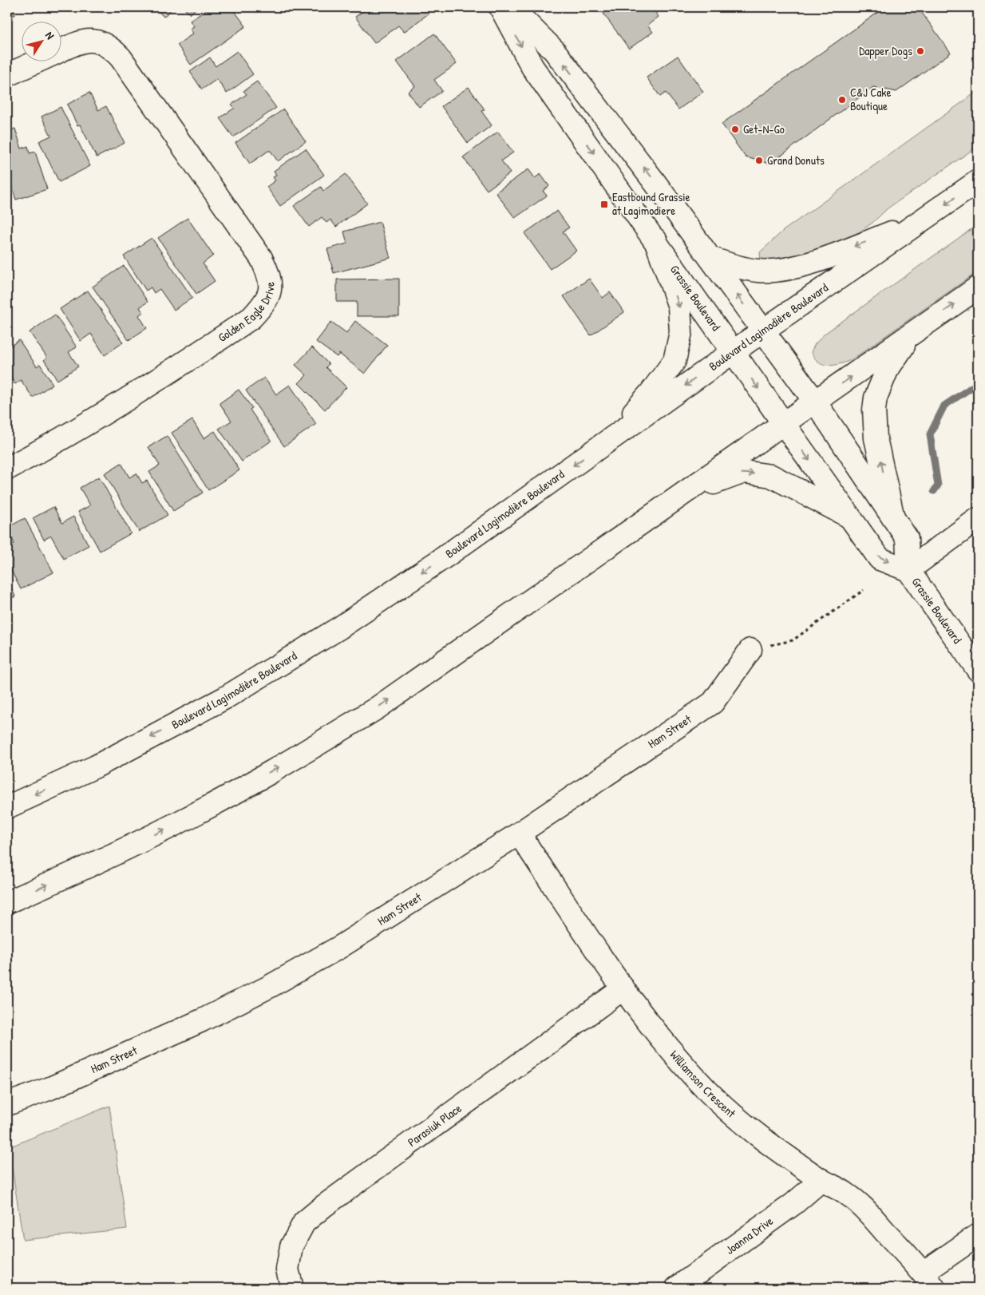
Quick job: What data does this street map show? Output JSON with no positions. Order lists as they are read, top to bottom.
{
  "streets": {
    "street": [
      "Grassie Boulevard",
      "Golden Eagle Drive",
      "Boulevard Lagimodière Boulevard",
      "Ham Street",
      "Williamson Crescent",
      "Parasiuk Place",
      "Joanna Drive"
    ]
  },
  "crossings": [
    ["Grassie Boulevard", "Boulevard Lagimodière Boulevard"],
    ["Ham Street", "Williamson Crescent"],
    ["Williamson Crescent", "Parasiuk Place"],
    ["Williamson Crescent", "Joanna Drive"]
  ],
  "places": {
    "other": [
      "Dapper Dogs",
      "C&J Cake Boutique",
      "Get-N-Go",
      "Grand Donuts"
    ],
    "transit": ["Eastbound Grassie at Lagimodiere"]
  },
  "north": "top right"
}
